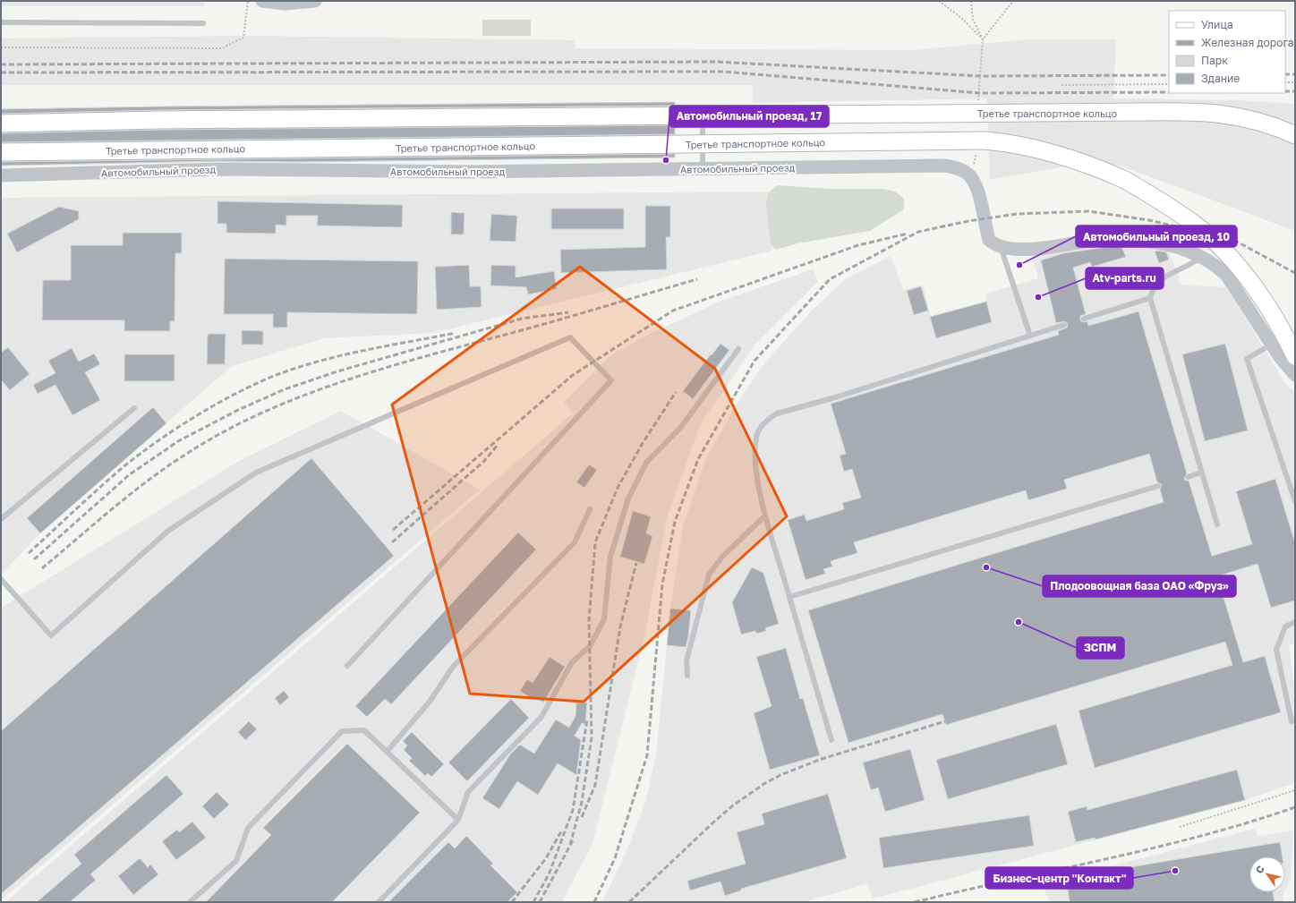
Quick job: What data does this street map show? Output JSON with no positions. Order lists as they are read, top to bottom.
{
  "streets": {
    "main road": ["Третье транспортное кольцо"],
    "street": ["Автомобильный проезд"]
  },
  "places": [
    "Автомобильный проезд, 17",
    "Автомобильный проезд, 10",
    "Atv-parts.ru",
    "Плодоовощная база ОАО «Фруз»",
    "ЗСПМ",
    "Бизнес–центр \"Контакт\""
  ],
  "legend": [
    "Улица",
    "Железная дорога",
    "Парк",
    "Здание"
  ],
  "north": "top left"
}
